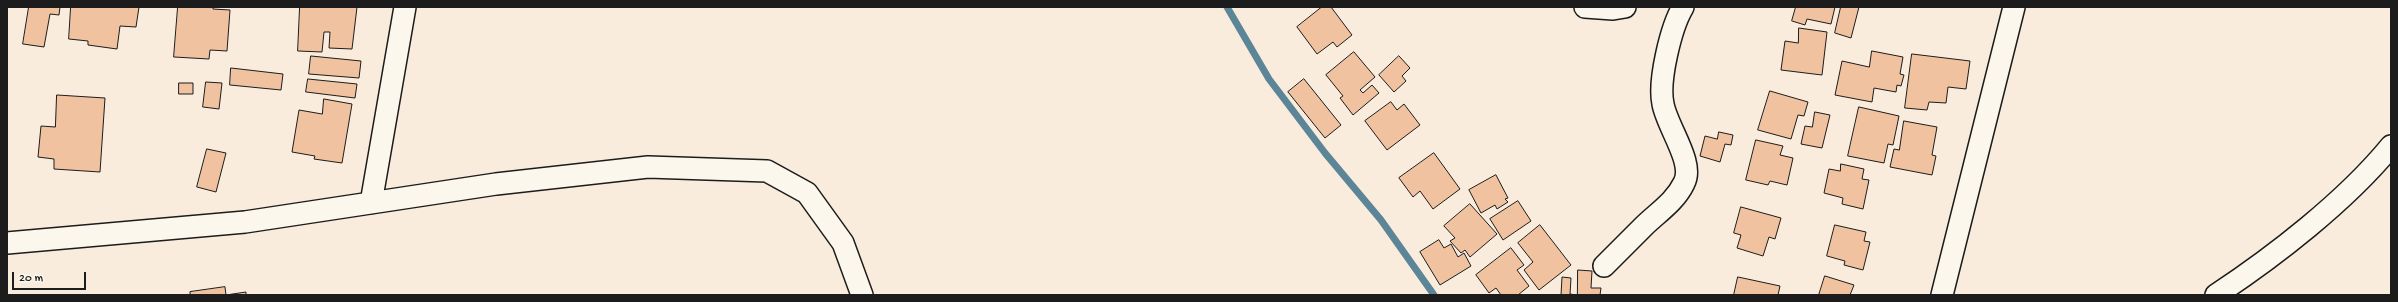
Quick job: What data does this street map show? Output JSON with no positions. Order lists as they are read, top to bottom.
{
  "scale_bar": "20 m"
}
